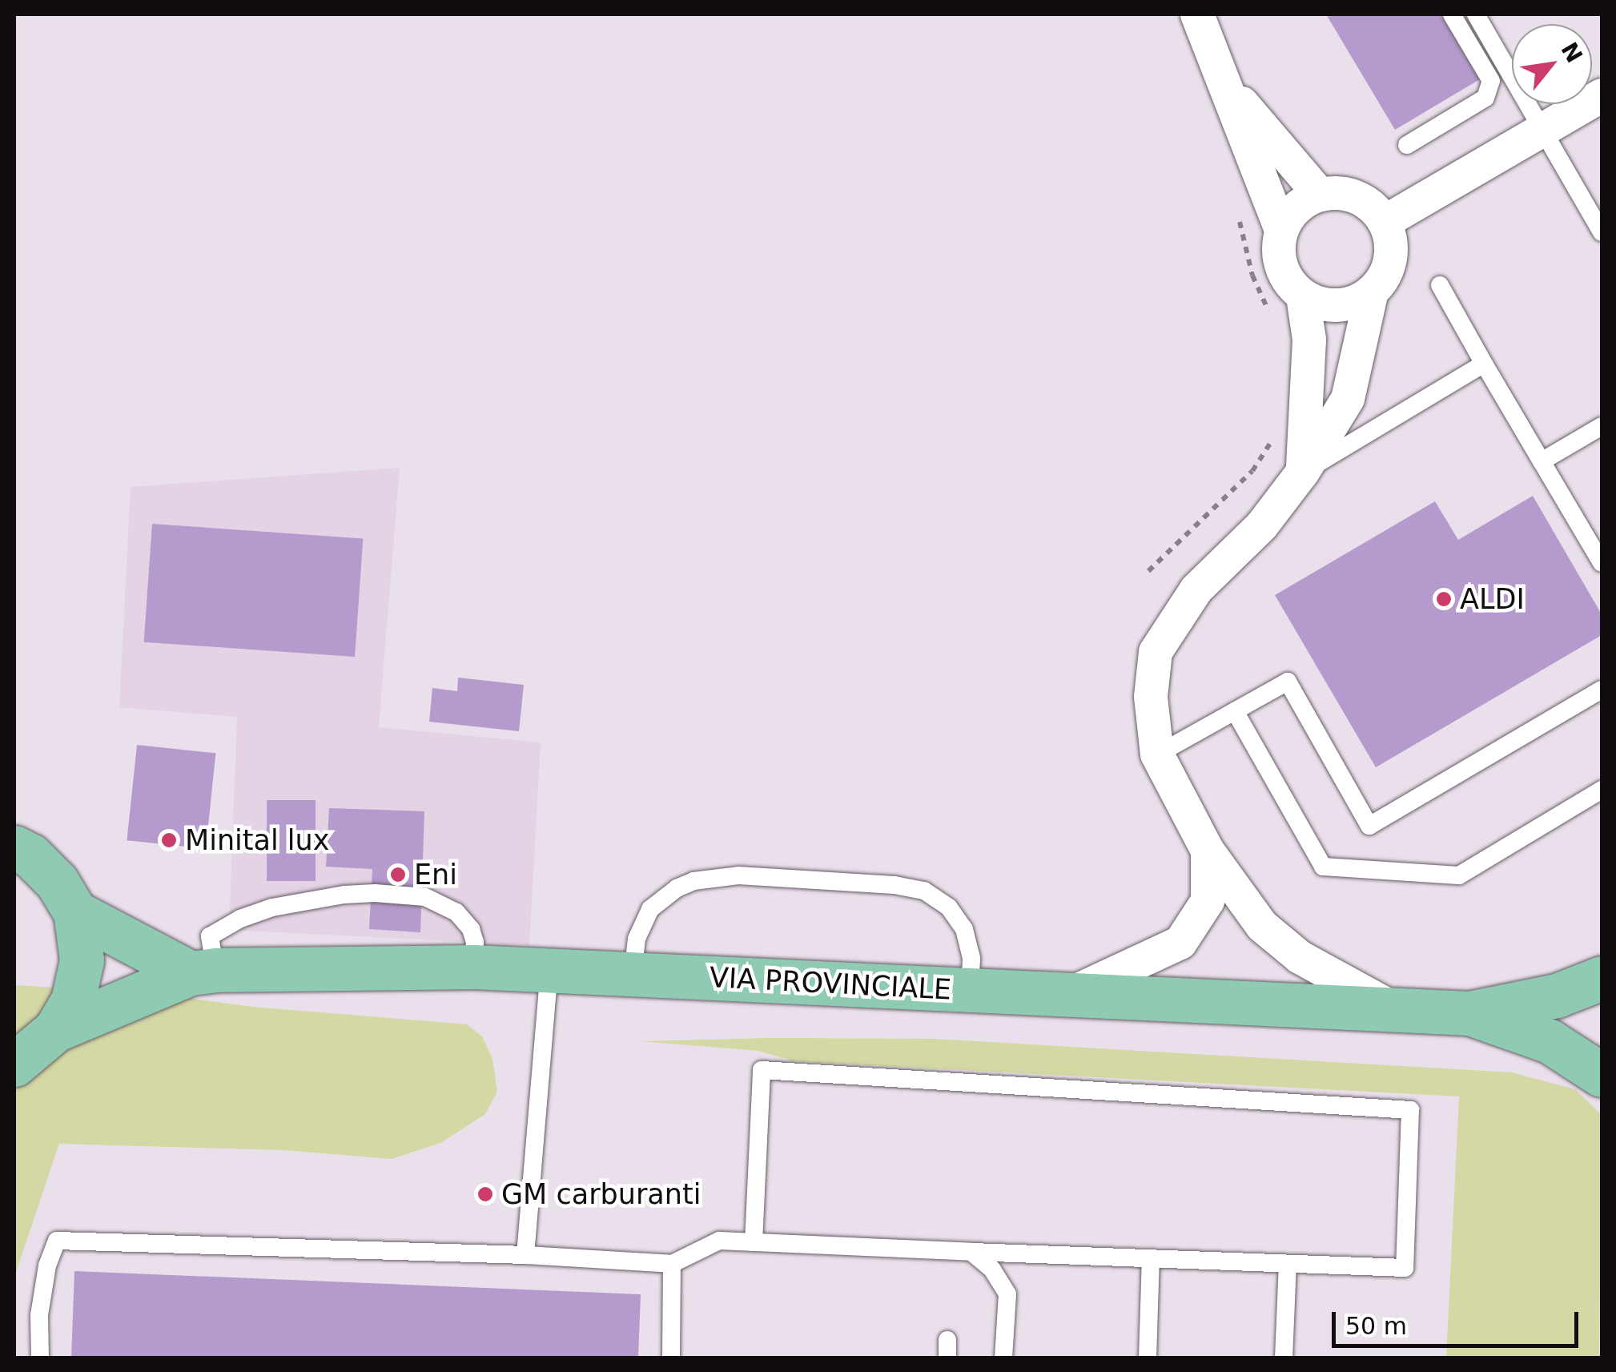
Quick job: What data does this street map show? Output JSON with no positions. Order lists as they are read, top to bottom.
{
  "streets": {
    "main road": ["VIA PROVINCIALE"]
  },
  "places": [
    "ALDI",
    "Minital lux",
    "Eni",
    "GM carburanti"
  ],
  "scale_bar": "50 m",
  "north": "top right"
}
